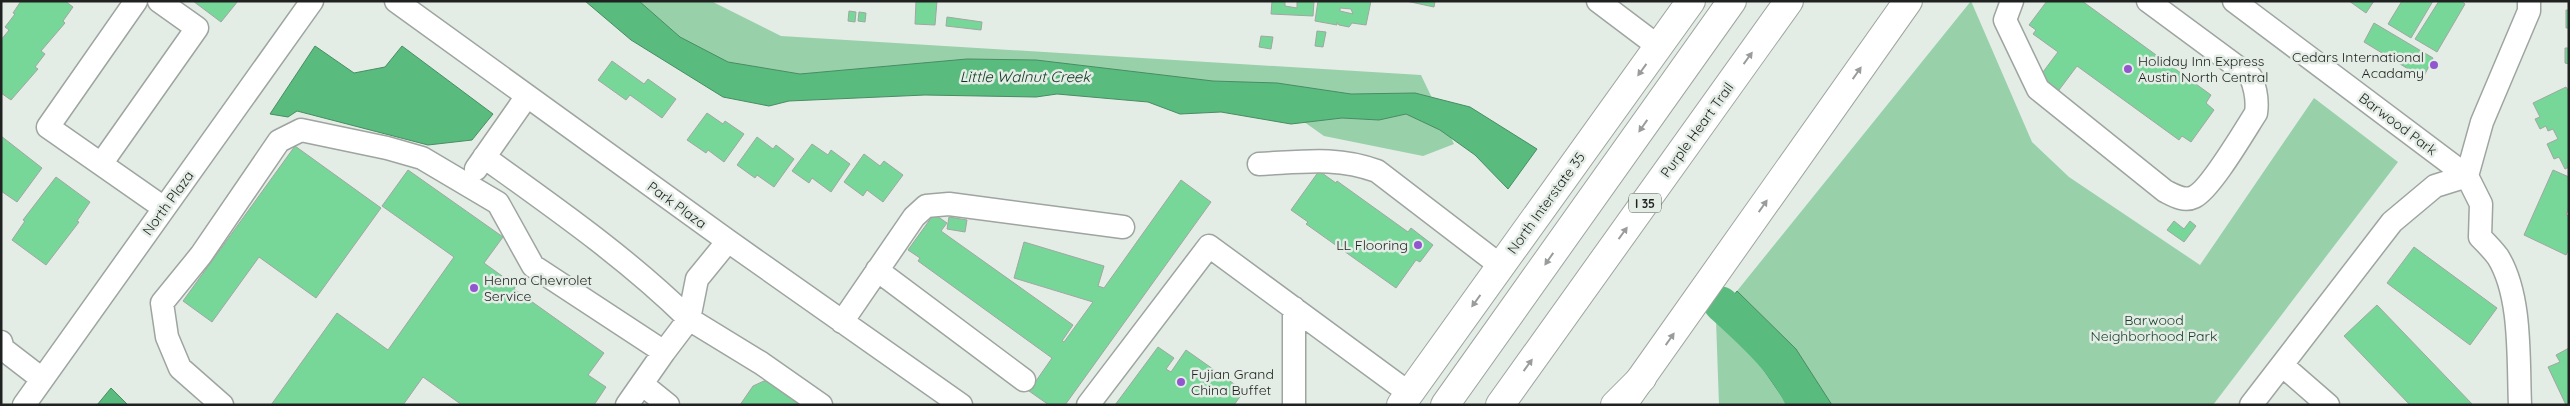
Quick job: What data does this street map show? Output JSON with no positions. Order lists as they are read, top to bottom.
{
  "streets": {
    "main road": ["Purple Heart Trail", "North Interstate 35", "I 35"],
    "street": ["Barwood Park", "North Plaza", "Park Plaza"]
  },
  "water": ["Little Walnut Creek"],
  "parks": ["Barwood Neighborhood Park"],
  "places": [
    "Cedars International Acadamy",
    "Holiday Inn Express Austin North Central",
    "LL Flooring",
    "Henna Chevrolet Service",
    "Fujian Grand China Buffet"
  ]
}
